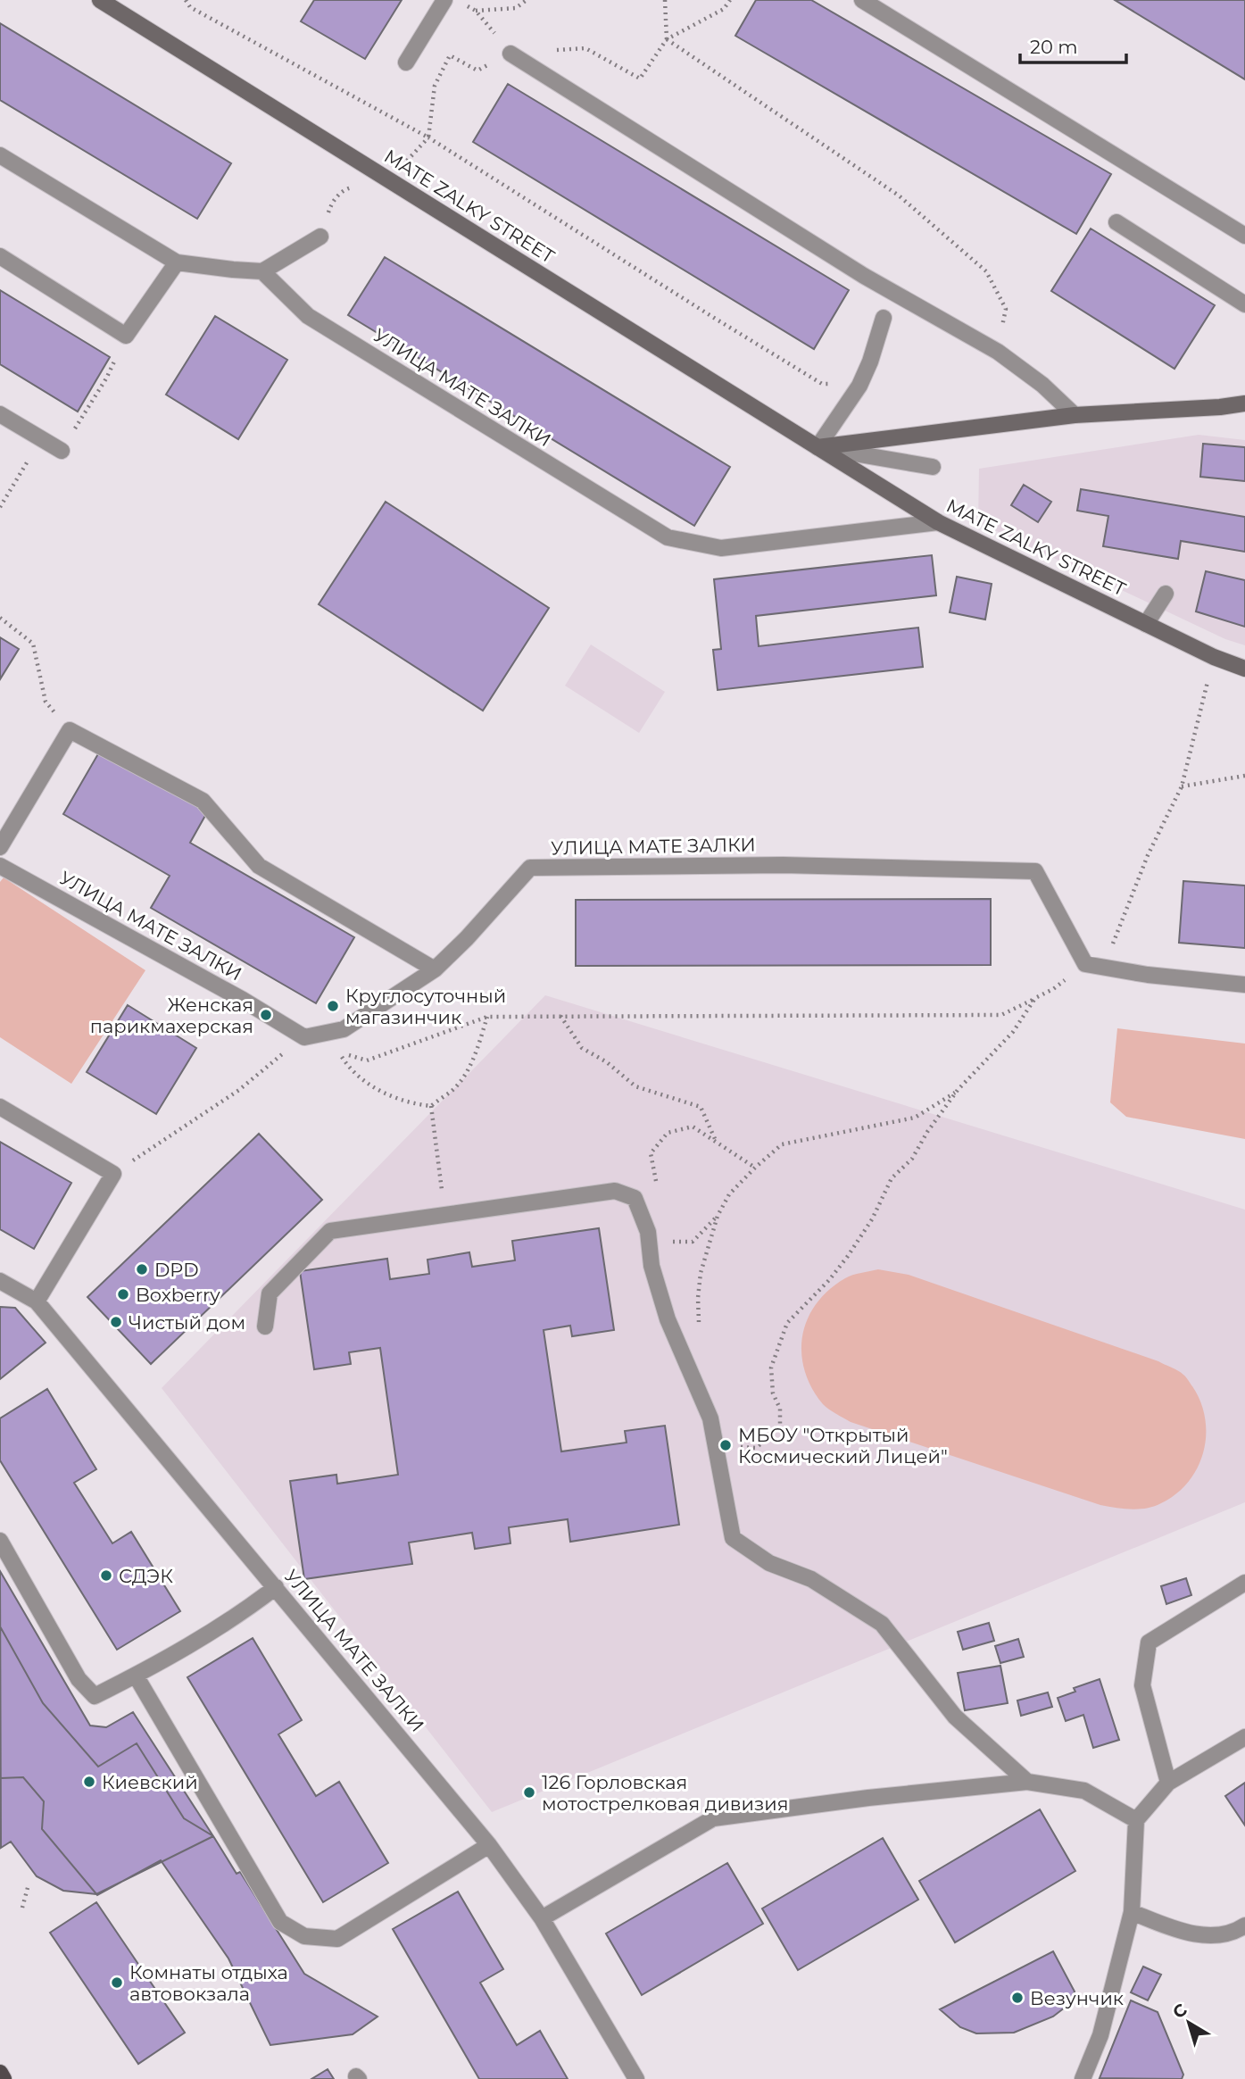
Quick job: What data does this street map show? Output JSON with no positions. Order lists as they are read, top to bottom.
{
  "streets": {
    "street": ["MATE ZALKY STREET"],
    "lane": ["УЛИЦА МАТЕ ЗАЛКИ"]
  },
  "crossings": [
    ["MATE ZALKY STREET", "УЛИЦА МАТЕ ЗАЛКИ"]
  ],
  "places": [
    "Круглосуточный магазинчик",
    "Женская парикмахерская",
    "DPD",
    "Boxberry",
    "Чистый дом",
    "МБОУ \"Открытый Космический Лицей\"",
    "СДЭК",
    "Киевский",
    "126 Горловская мотострелковая дивизия",
    "Комнаты отдыха автовокзала",
    "Везунчик"
  ],
  "scale_bar": "20 m",
  "north": "top left"
}
